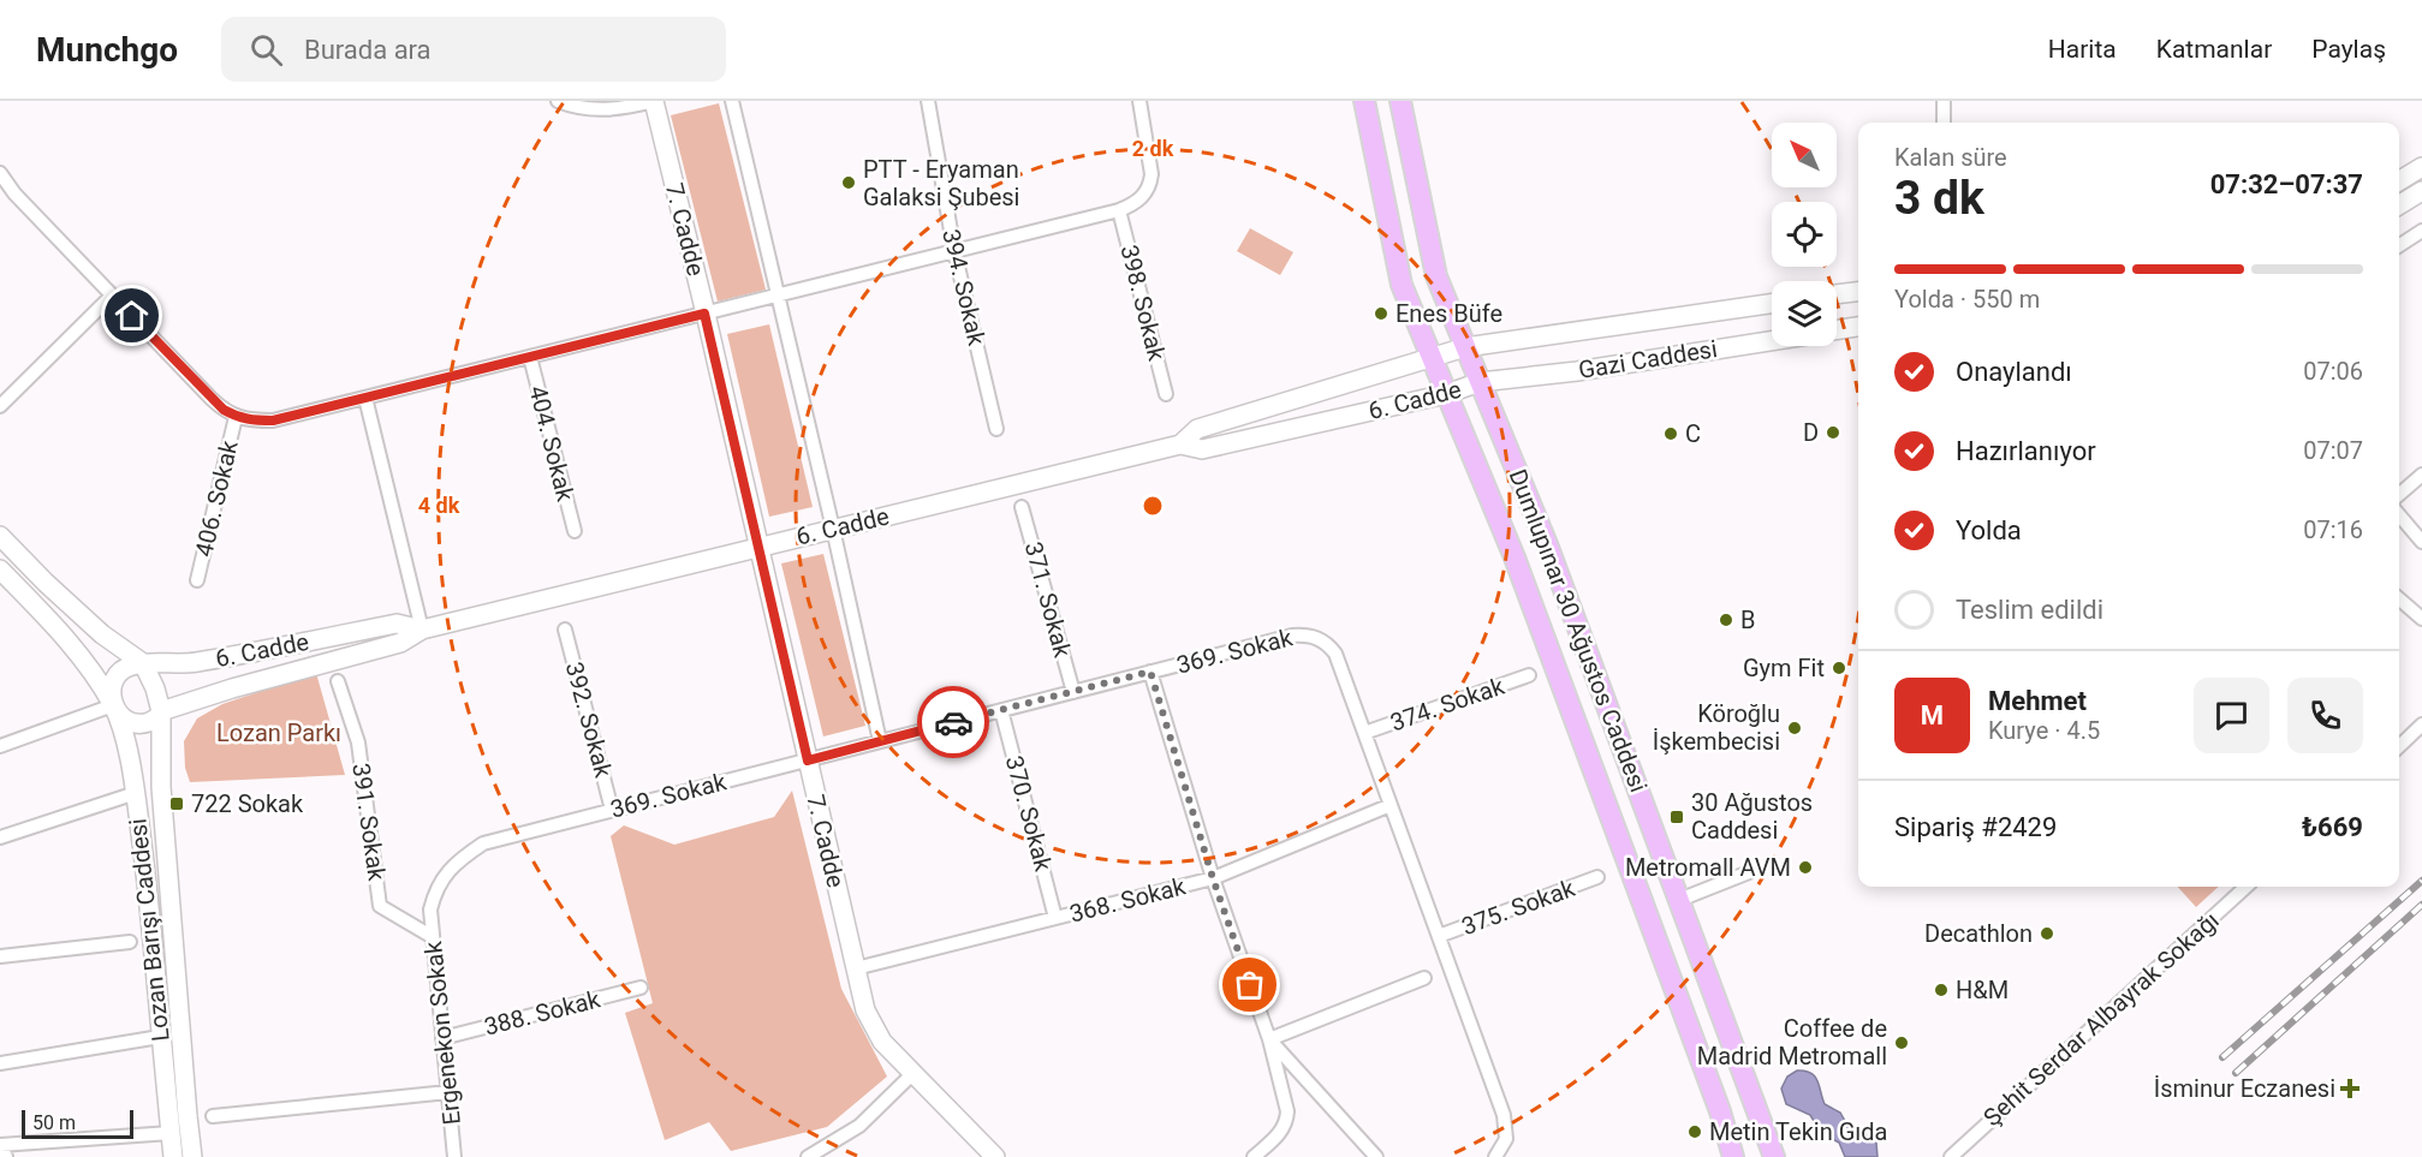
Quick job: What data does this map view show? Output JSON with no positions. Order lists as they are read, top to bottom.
{
  "streets": {
    "main road": [
      "7. Cadde",
      "Gazi Caddesi",
      "6. Cadde",
      "Dumlupınar 30 Ağustos Caddesi",
      "Lozan Barışı Caddesi"
    ],
    "street": [
      "394. Sokak",
      "398. Sokak",
      "404. Sokak",
      "406. Sokak",
      "371. Sokak",
      "369. Sokak",
      "374. Sokak",
      "392. Sokak",
      "370. Sokak",
      "391. Sokak",
      "368. Sokak",
      "375. Sokak",
      "388. Sokak",
      "Şehit Serdar Albayrak Sokağı",
      "Ergenekon Sokak"
    ]
  },
  "crossings": [
    ["7. Cadde", "6. Cadde"],
    ["7. Cadde", "369. Sokak"],
    ["7. Cadde", "368. Sokak"],
    ["Gazi Caddesi", "6. Cadde"],
    ["Gazi Caddesi", "Dumlupınar 30 Ağustos Caddesi"],
    ["6. Cadde", "Dumlupınar 30 Ağustos Caddesi"],
    ["6. Cadde", "Lozan Barışı Caddesi"],
    ["371. Sokak", "369. Sokak"],
    ["369. Sokak", "374. Sokak"],
    ["369. Sokak", "392. Sokak"],
    ["369. Sokak", "370. Sokak"],
    ["369. Sokak", "368. Sokak"],
    ["369. Sokak", "375. Sokak"],
    ["369. Sokak", "Ergenekon Sokak"],
    ["370. Sokak", "368. Sokak"],
    ["391. Sokak", "Ergenekon Sokak"],
    ["388. Sokak", "Ergenekon Sokak"]
  ],
  "parks": ["Lozan Parkı"],
  "places": {
    "other": [
      "PTT - Eryaman Galaksi Şubesi",
      "Enes Büfe",
      "D",
      "C",
      "B",
      "Gym Fit",
      "Köroğlu İşkembecisi",
      "Metromall AVM",
      "Decathlon",
      "H&M",
      "Coffee de Madrid Metromall",
      "Metin Tekin Gıda"
    ],
    "transit": ["722 Sokak", "30 Ağustos Caddesi"],
    "health": ["İsminur Eczanesi"]
  },
  "scale_bar": "50 m",
  "north": "top left",
  "page": {
    "header": "Munchgo",
    "search": "Burada ara",
    "nav": ["Harita", "Katmanlar", "Paylaş"],
    "heading": ["3 dk", "Kalan süre", "07:32–07:37"],
    "panel": [
      "Mehmet",
      "Kurye · 4.5",
      "Sipariş #2429",
      "₺669"
    ],
    "bar": "Yolda · 550 m",
    "list": [
      ["Onaylandı", "07:06"],
      ["Hazırlanıyor", "07:07"],
      ["Yolda", "07:16"],
      "Teslim edildi"
    ],
    "round": "M",
    "scale": "50 m"
  },
  "rings": ["2 dk", "4 dk"]
}
